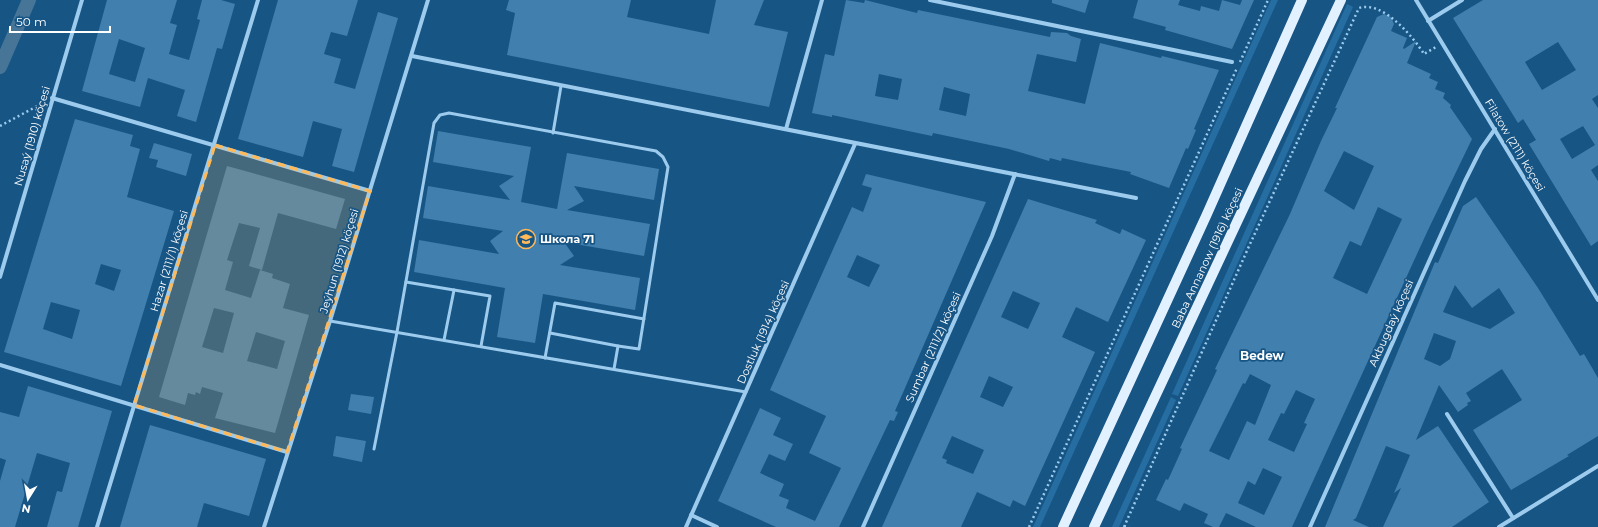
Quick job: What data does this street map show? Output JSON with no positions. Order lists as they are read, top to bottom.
{
  "streets": {
    "main road": ["Baba Annanow (1916) köçesi"],
    "street": [
      "Nusaý (1910) köçesi",
      "Filatow (2111) köçesi",
      "Hazar (2111/1) köçesi",
      "Jeýhun (1912) köçesi",
      "Akbugdaý köçesi",
      "Dostluk (1914) köçesi",
      "Sumbar (2111/2) köçesi"
    ]
  },
  "crossings": [
    ["Filatow (2111) köçesi", "Akbugdaý köçesi"]
  ],
  "districts": ["Bedew"],
  "places": {
    "school or university": ["Школа 71"]
  },
  "scale_bar": "50 m",
  "north": "bottom"
}
